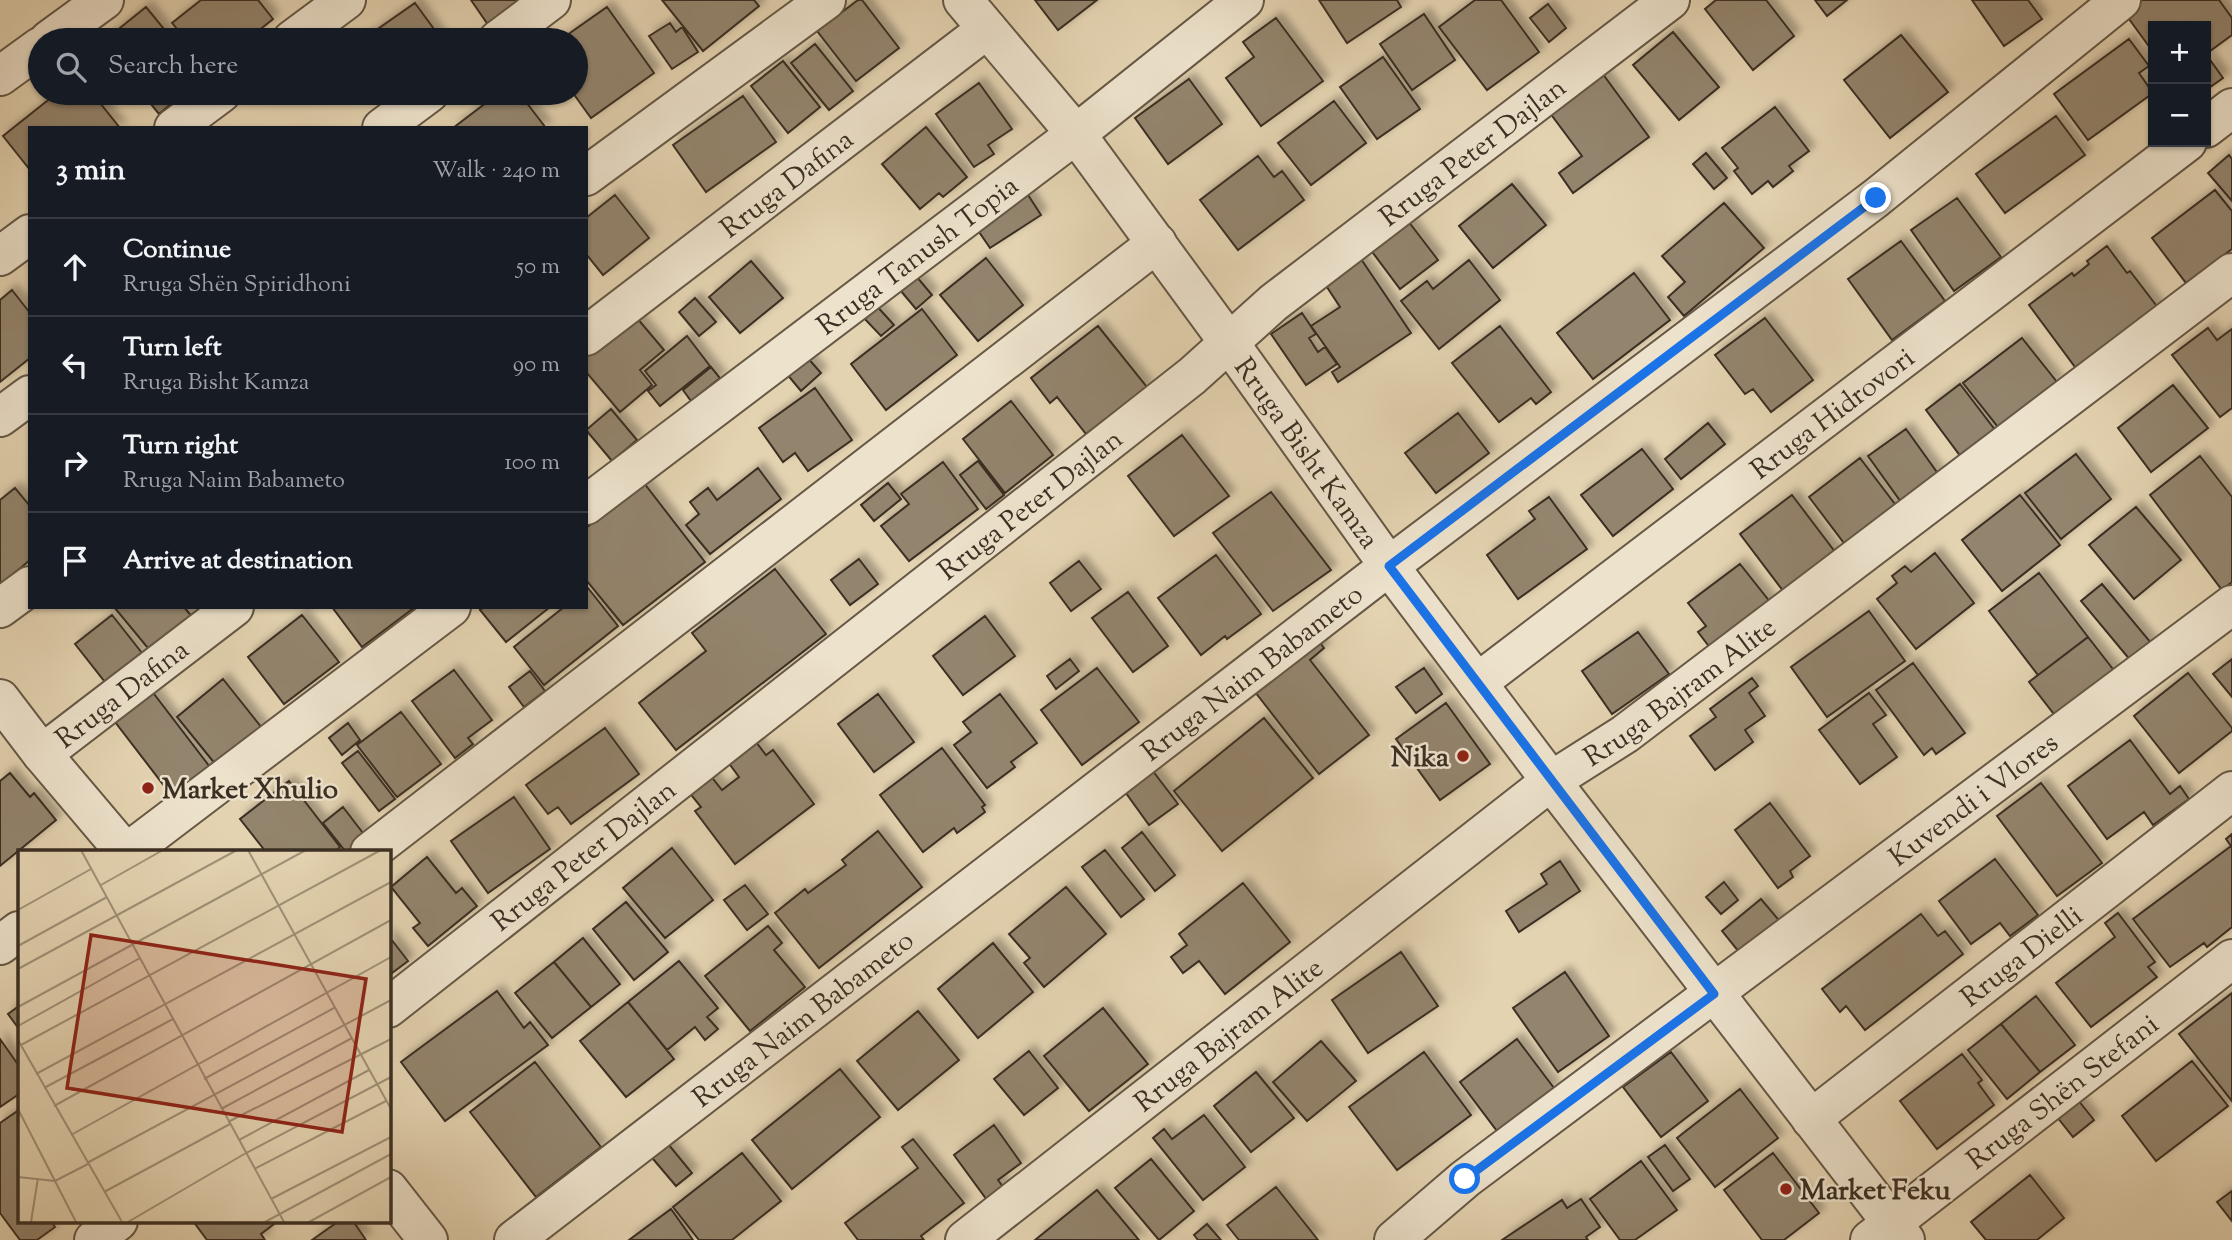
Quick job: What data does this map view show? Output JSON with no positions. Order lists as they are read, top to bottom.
{
  "streets": {
    "street": [
      "Rruga Peter Dajlan",
      "Rruga Dafina",
      "Rruga Tanush Topia",
      "Rruga Hidrovori",
      "Rruga Bisht Kamza",
      "Rruga Naim Babameto",
      "Rruga Bajram Alite",
      "Kuvendi i Vlores",
      "Rruga Dielli",
      "Rruga Shën Stefani"
    ]
  },
  "crossings": [
    ["Rruga Peter Dajlan", "Rruga Bisht Kamza"],
    ["Rruga Dafina", "Rruga Bisht Kamza"],
    ["Rruga Tanush Topia", "Rruga Bisht Kamza"],
    ["Rruga Hidrovori", "Rruga Bisht Kamza"],
    ["Rruga Bisht Kamza", "Rruga Naim Babameto"],
    ["Rruga Bisht Kamza", "Rruga Bajram Alite"],
    ["Rruga Bisht Kamza", "Kuvendi i Vlores"],
    ["Rruga Bisht Kamza", "Rruga Dielli"],
    ["Rruga Bisht Kamza", "Rruga Shën Stefani"]
  ],
  "places": ["Nika", "Market Xhulio", "Market Feku"],
  "page": {
    "map_buttons": ["+", "−"],
    "search": "Search here",
    "heading": ["3 min", "Walk · 240 m"],
    "list": [
      ["Continue", "Rruga Shën Spiridhoni", "50 m"],
      ["Turn left", "Rruga Bisht Kamza", "90 m"],
      ["Turn right", "Rruga Naim Babameto", "100 m"],
      "Arrive at destination"
    ]
  }
}
